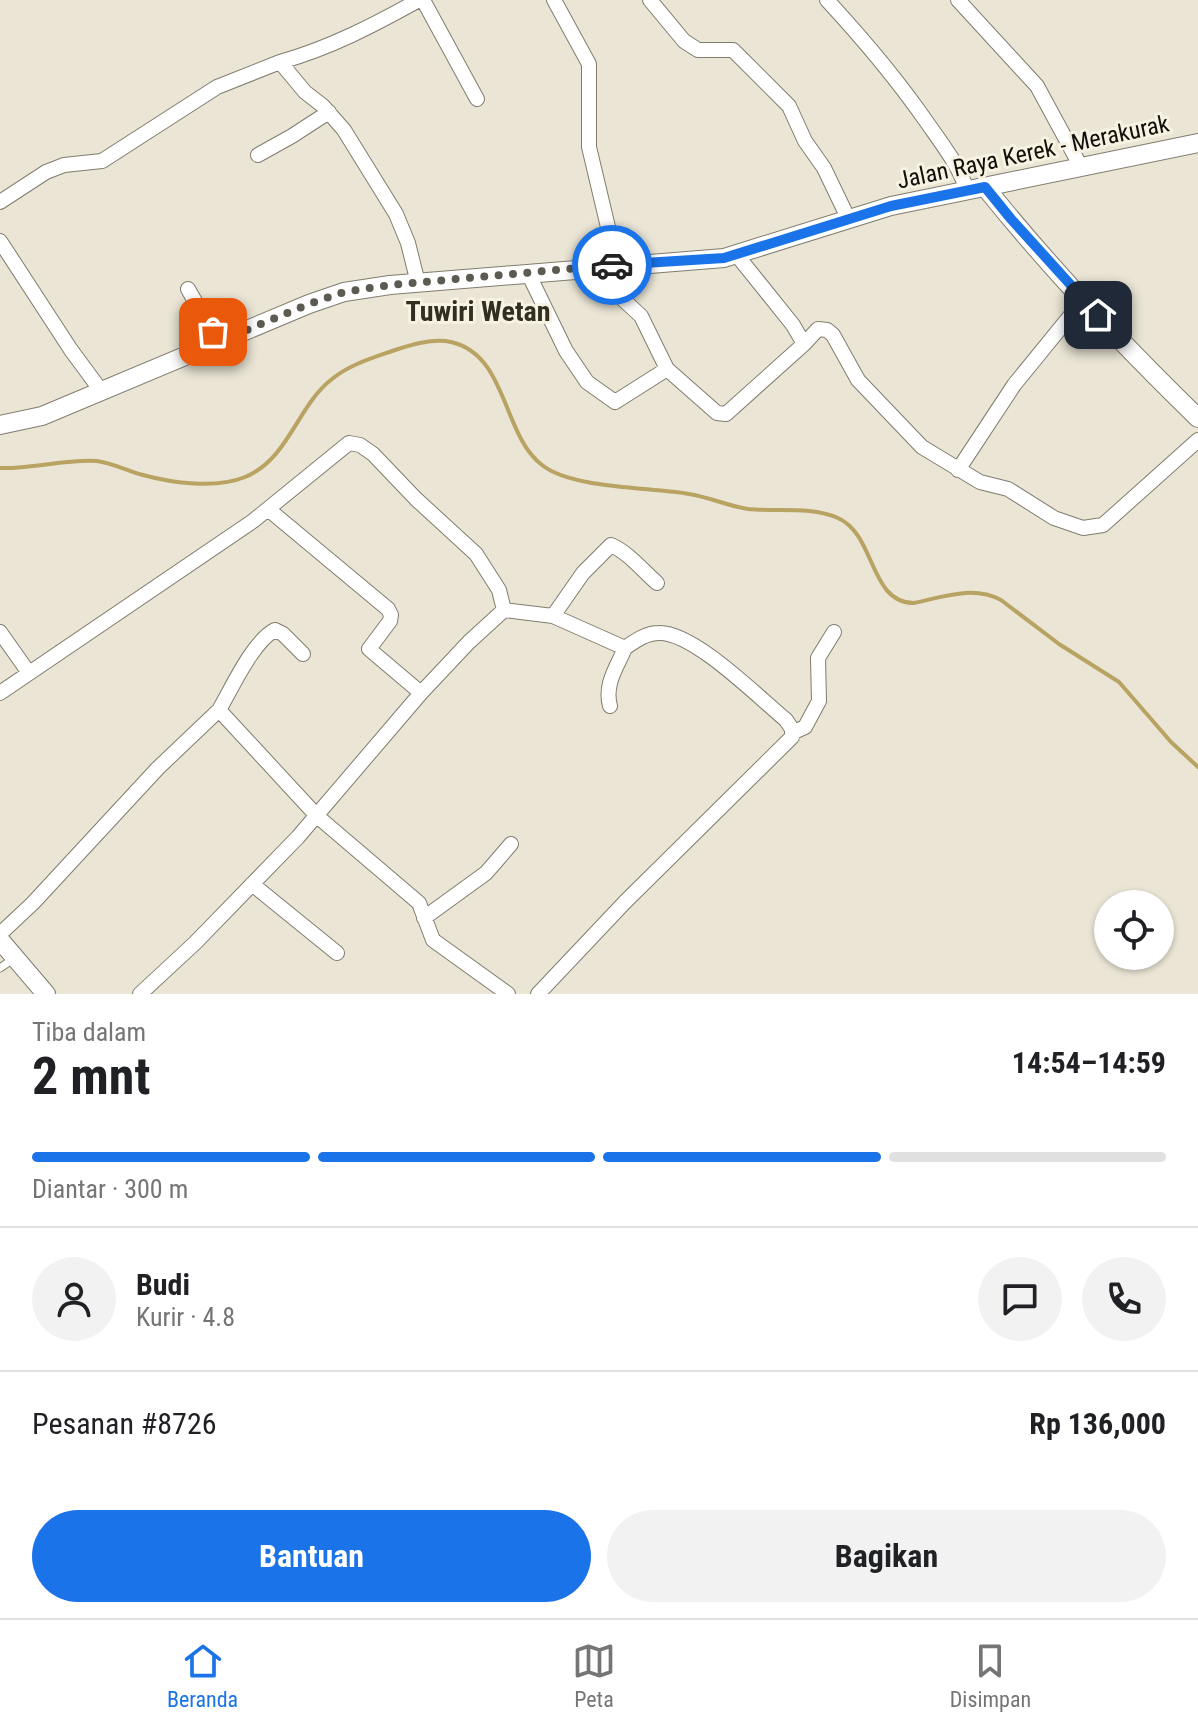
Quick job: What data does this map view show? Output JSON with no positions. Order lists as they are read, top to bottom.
{
  "streets": {
    "main road": ["Jalan Raya Kerek - Merakurak"]
  },
  "districts": ["Tuwiri Wetan"],
  "page": {
    "heading": ["2 mnt", "Tiba dalam", "14:54–14:59"],
    "panel": [
      "Budi",
      "Kurir · 4.8",
      "Pesanan #8726",
      "Rp 136,000"
    ],
    "bar": "Diantar · 300 m",
    "buttons": ["Bantuan", "Bagikan"],
    "tabs": ["Beranda", "Peta", "Disimpan"]
  }
}
